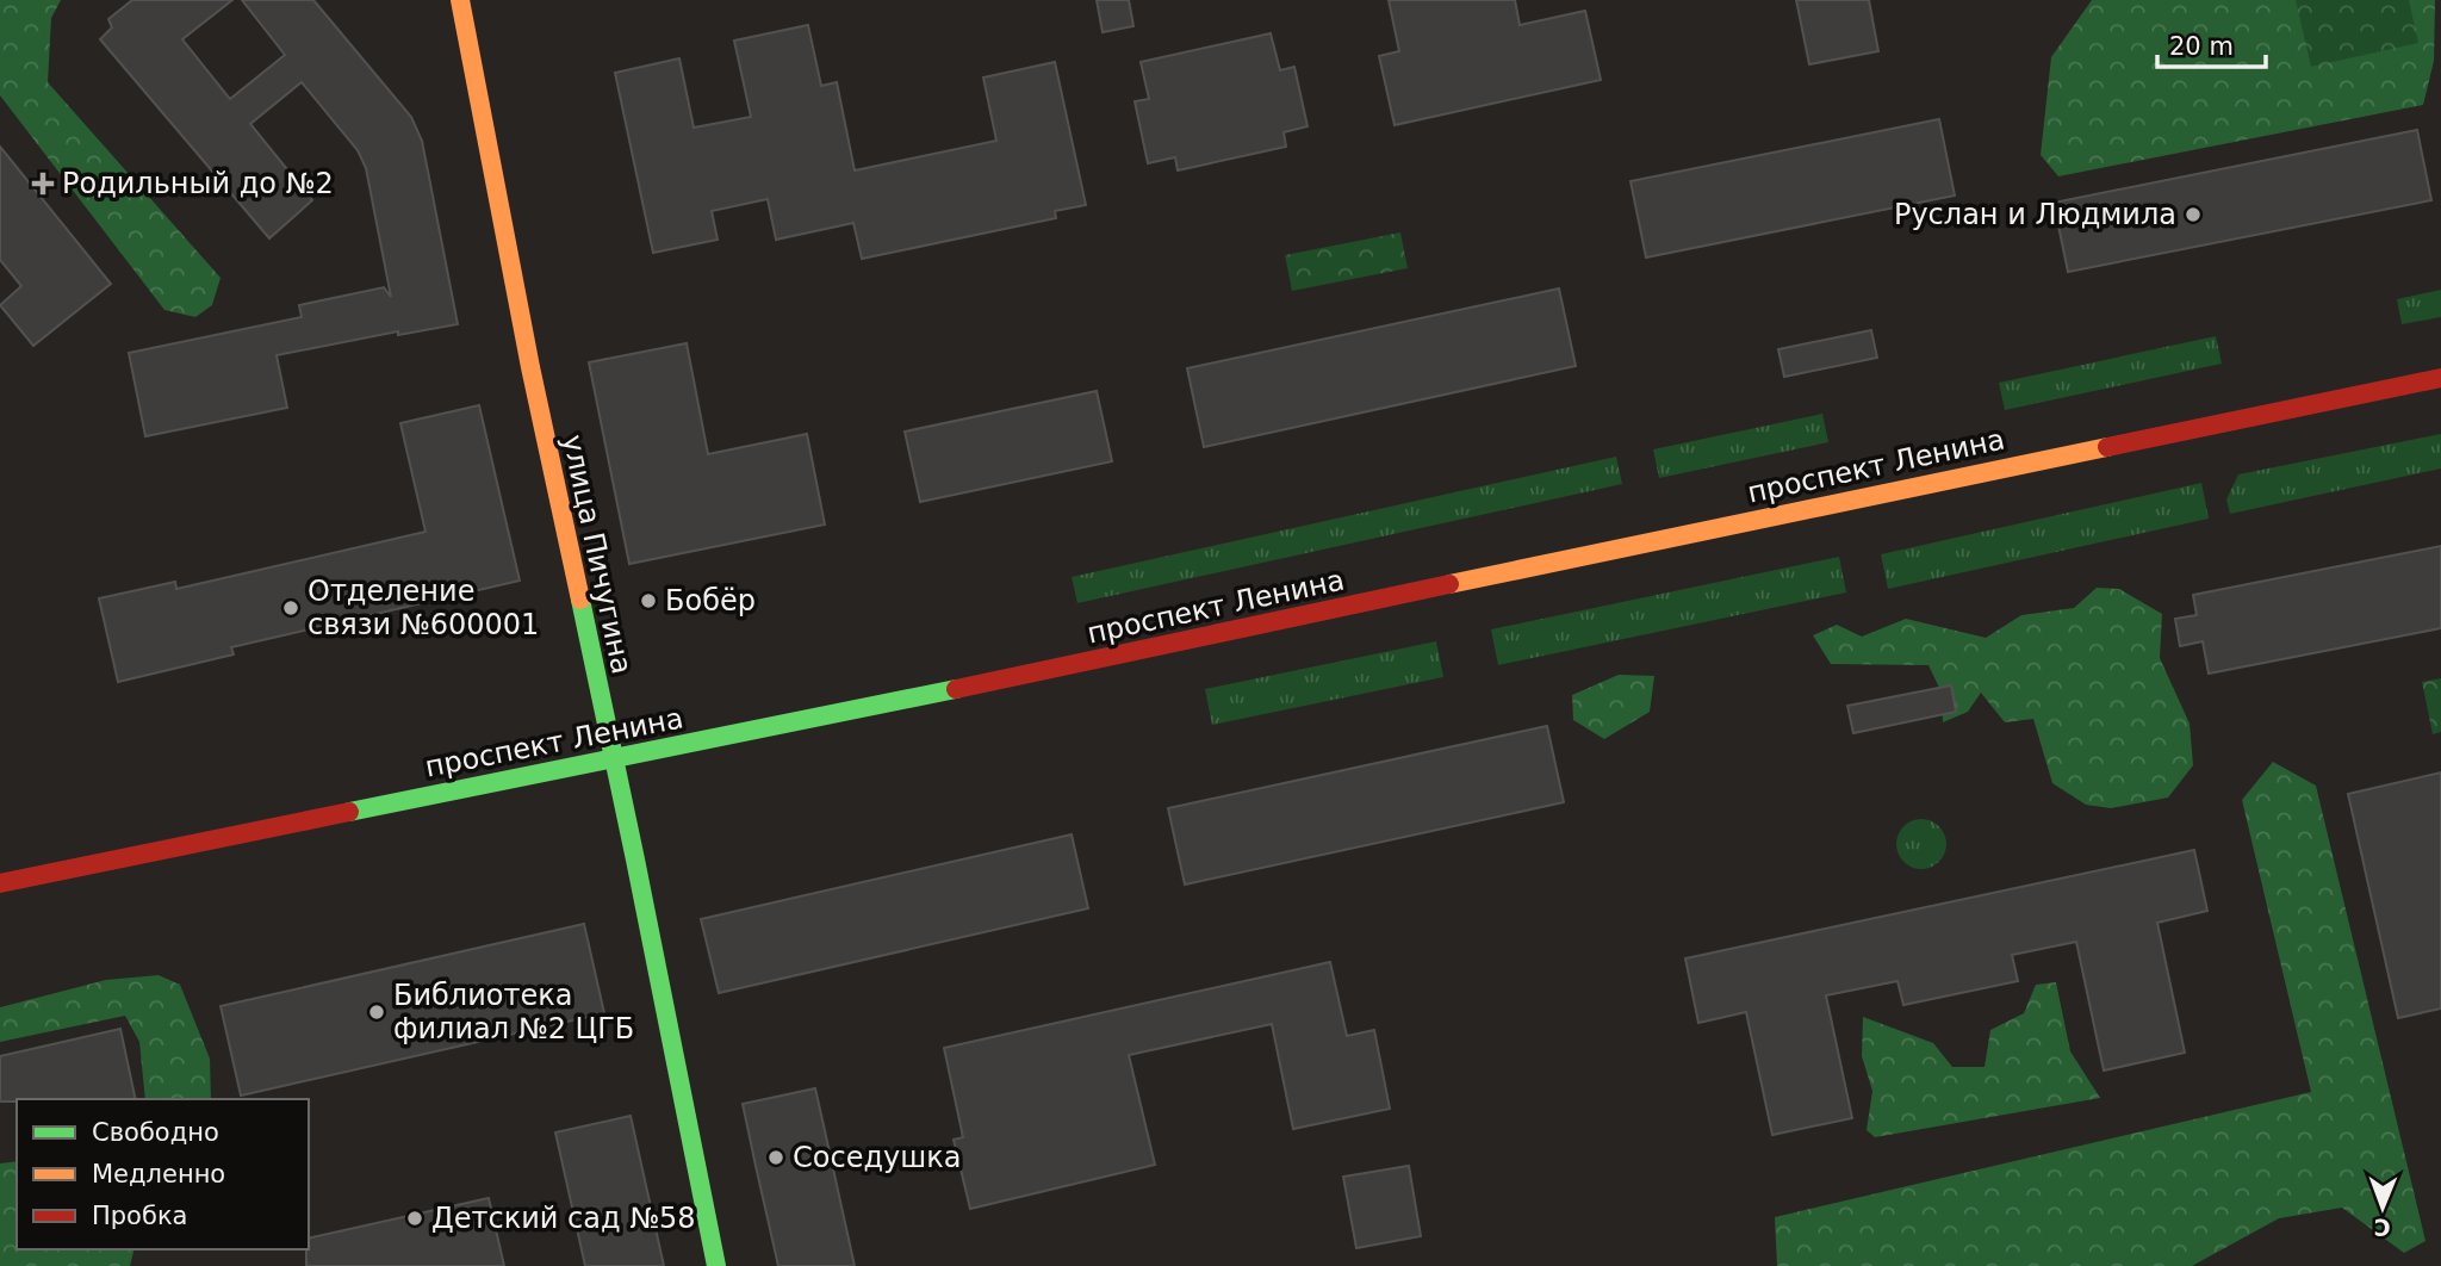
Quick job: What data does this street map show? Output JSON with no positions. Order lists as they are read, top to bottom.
{
  "streets": {
    "main road": ["проспект Ленина", "улица Пичугина"]
  },
  "crossings": [
    ["проспект Ленина", "улица Пичугина"]
  ],
  "places": {
    "health": ["Родильный до №2"],
    "other": [
      "Руслан и Людмила",
      "Бобёр",
      "Отделение связи №600001",
      "Библиотека филиал №2 ЦГБ",
      "Соседушка",
      "Детский сад №58"
    ]
  },
  "legend": ["Свободно", "Медленно", "Пробка"],
  "scale_bar": "20 m",
  "north": "bottom"
}
